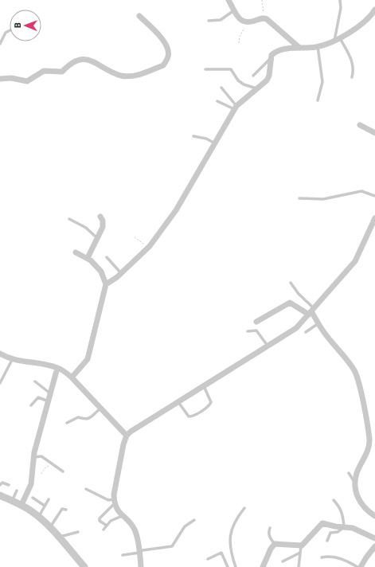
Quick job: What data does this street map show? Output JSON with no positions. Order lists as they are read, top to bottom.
{
  "north": "left"
}
